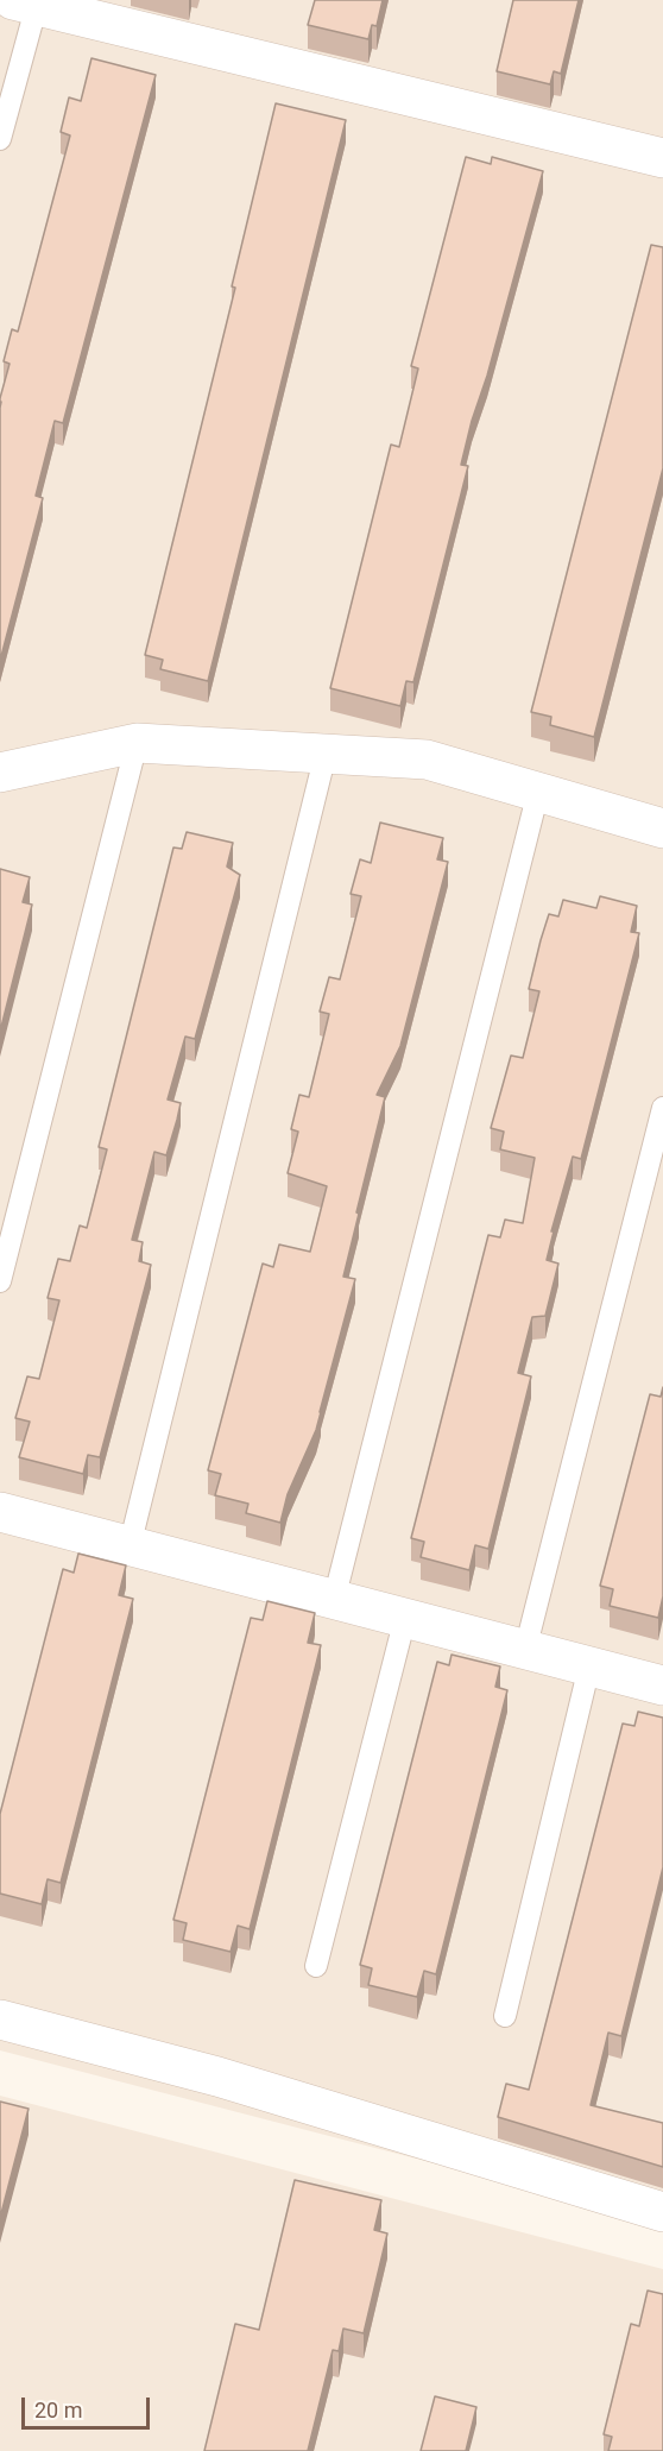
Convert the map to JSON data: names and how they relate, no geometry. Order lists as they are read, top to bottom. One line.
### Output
{"scale_bar":"20 m"}
